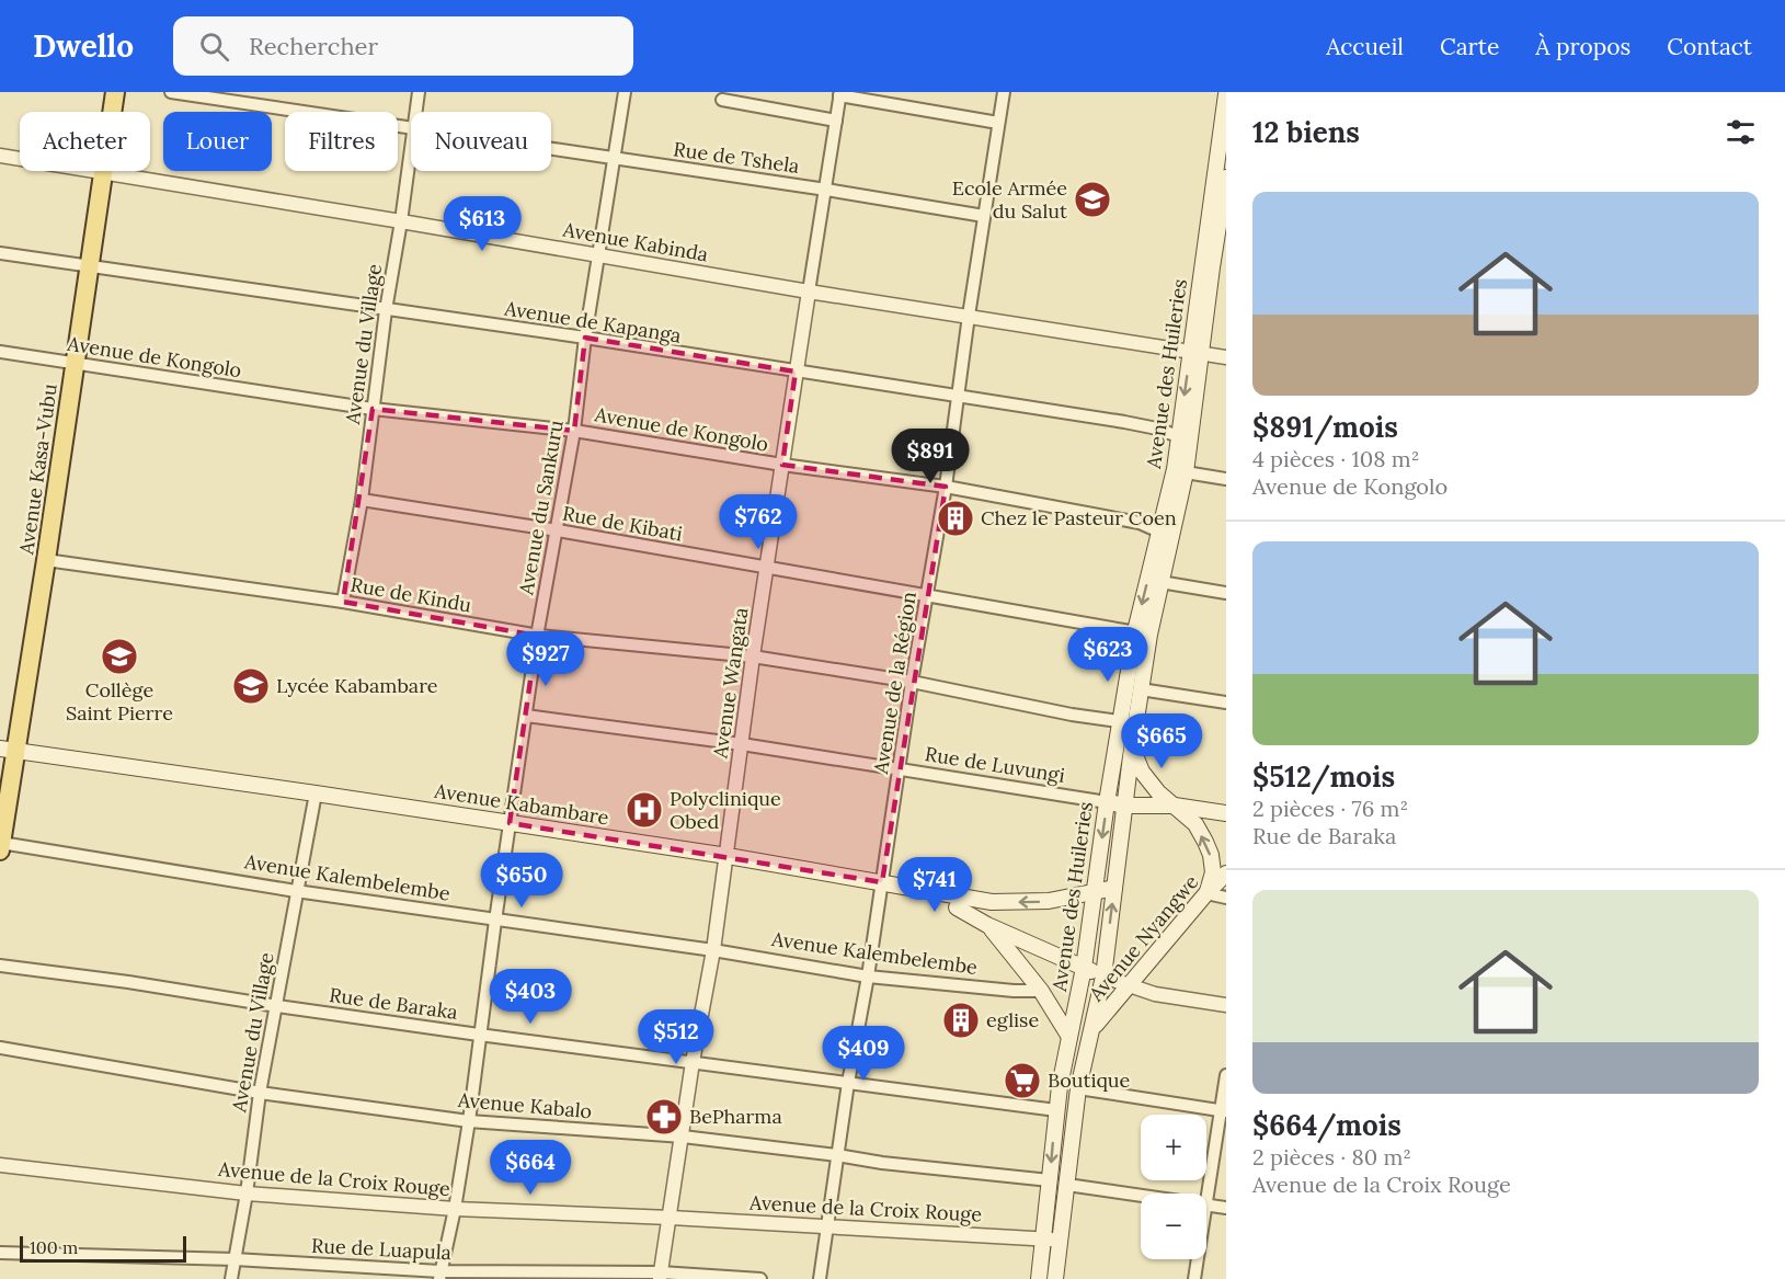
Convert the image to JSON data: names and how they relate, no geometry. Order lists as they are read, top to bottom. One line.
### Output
{"streets":{"main road":["Avenue des Huileries","Avenue Kasa-Vubu","Avenue Kabambare","Avenue Nyangwe"],"street":["Rue de Tshela","Avenue Kabinda","Avenue de Kapanga","Avenue du Village","Avenue de Kongolo","Avenue du Sankuru","Rue de Kibati","Rue de Kindu","Avenue Wangata","Avenue de la Région","Rue de Luvungi","Avenue Kalembelembe","Rue de Baraka","Avenue Kabalo","Avenue de la Croix Rouge","Rue de Luapula"]},"crossings":[["Rue de Tshela","Avenue du Sankuru"],["Rue de Tshela","Avenue Wangata"],["Rue de Tshela","Avenue de la Région"],["Avenue Kabinda","Avenue du Village"],["Avenue Kabinda","Avenue des Huileries"],["Avenue Kabinda","Avenue Kasa-Vubu"],["Avenue Kabinda","Avenue du Sankuru"],["Avenue Kabinda","Avenue Wangata"],["Avenue Kabinda","Avenue de la Région"],["Avenue de Kapanga","Avenue du Village"],["Avenue de Kapanga","Avenue des Huileries"],["Avenue de Kapanga","Avenue Kasa-Vubu"],["Avenue de Kapanga","Avenue du Sankuru"],["Avenue de Kapanga","Avenue Wangata"],["Avenue de Kapanga","Avenue de la Région"],["Avenue du Village","Avenue de Kongolo"],["Avenue du Village","Rue de Kibati"],["Avenue du Village","Rue de Kindu"],["Avenue du Village","Avenue Kabambare"],["Avenue du Village","Avenue Kalembelembe"],["Avenue du Village","Rue de Baraka"],["Avenue du Village","Avenue Kabalo"],["Avenue du Village","Avenue de la Croix Rouge"],["Avenue du Village","Rue de Luapula"],["Avenue de Kongolo","Avenue des Huileries"],["Avenue de Kongolo","Avenue Kasa-Vubu"],["Avenue de Kongolo","Avenue du Sankuru"],["Avenue de Kongolo","Avenue Wangata"],["Avenue de Kongolo","Avenue de la Région"],["Avenue des Huileries","Rue de Kibati"],["Avenue des Huileries","Rue de Kindu"],["Avenue des Huileries","Rue de Luvungi"],["Avenue des Huileries","Avenue Kabambare"],["Avenue des Huileries","Avenue Nyangwe"],["Avenue des Huileries","Rue de Baraka"],["Avenue des Huileries","Avenue Kabalo"],["Avenue des Huileries","Avenue de la Croix Rouge"],["Avenue Kasa-Vubu","Rue de Kindu"],["Avenue Kasa-Vubu","Avenue Kabambare"],["Avenue Kasa-Vubu","Avenue Kalembelembe"],["Avenue du Sankuru","Rue de Kibati"],["Avenue du Sankuru","Rue de Kindu"],["Avenue du Sankuru","Rue de Luvungi"],["Avenue du Sankuru","Avenue Kabambare"],["Avenue du Sankuru","Avenue Kalembelembe"],["Avenue du Sankuru","Rue de Baraka"],["Avenue du Sankuru","Avenue Kabalo"],["Avenue du Sankuru","Avenue de la Croix Rouge"],["Avenue du Sankuru","Rue de Luapula"],["Rue de Kibati","Avenue Wangata"],["Rue de Kibati","Avenue de la Région"],["Rue de Kindu","Avenue Wangata"],["Rue de Kindu","Avenue de la Région"],["Avenue Wangata","Rue de Luvungi"],["Avenue Wangata","Avenue Kabambare"],["Avenue Wangata","Avenue Kalembelembe"],["Avenue Wangata","Rue de Baraka"],["Avenue Wangata","Avenue Kabalo"],["Avenue Wangata","Avenue de la Croix Rouge"],["Avenue Wangata","Rue de Luapula"],["Avenue de la Région","Rue de Luvungi"],["Avenue de la Région","Avenue Kabambare"],["Avenue de la Région","Avenue Kalembelembe"],["Avenue de la Région","Rue de Baraka"],["Avenue de la Région","Avenue Kabalo"],["Avenue de la Région","Avenue de la Croix Rouge"]],"places":{"school or university":["Ecole Armée du Salut","Collège Saint Pierre","Lycée Kabambare"],"building":["Chez le Pasteur Coen","eglise"],"hospital":["Polyclinique Obed"],"supermarket":["Boutique"],"pharmacy":["BePharma"]},"scale_bar":"100 m","page":{"header":"Dwello","search":"Rechercher","nav":["Accueil","Carte","À propos","Contact"],"heading":"12 biens","chip":["Acheter","Louer","Filtres","Nouveau"],"list":[{"name":"$891/mois","note":"4 pièces · 108 m² · Avenue de Kongolo"},{"name":"$512/mois","note":"2 pièces · 76 m² · Rue de Baraka"},{"name":"$664/mois","note":"2 pièces · 80 m² · Avenue de la Croix Rouge"}],"price":["$613","$891","$762","$623","$927","$665","$650","$741","$403","$512","$409","$664"],"map_buttons":["+","−"],"scale":"100 m"}}
